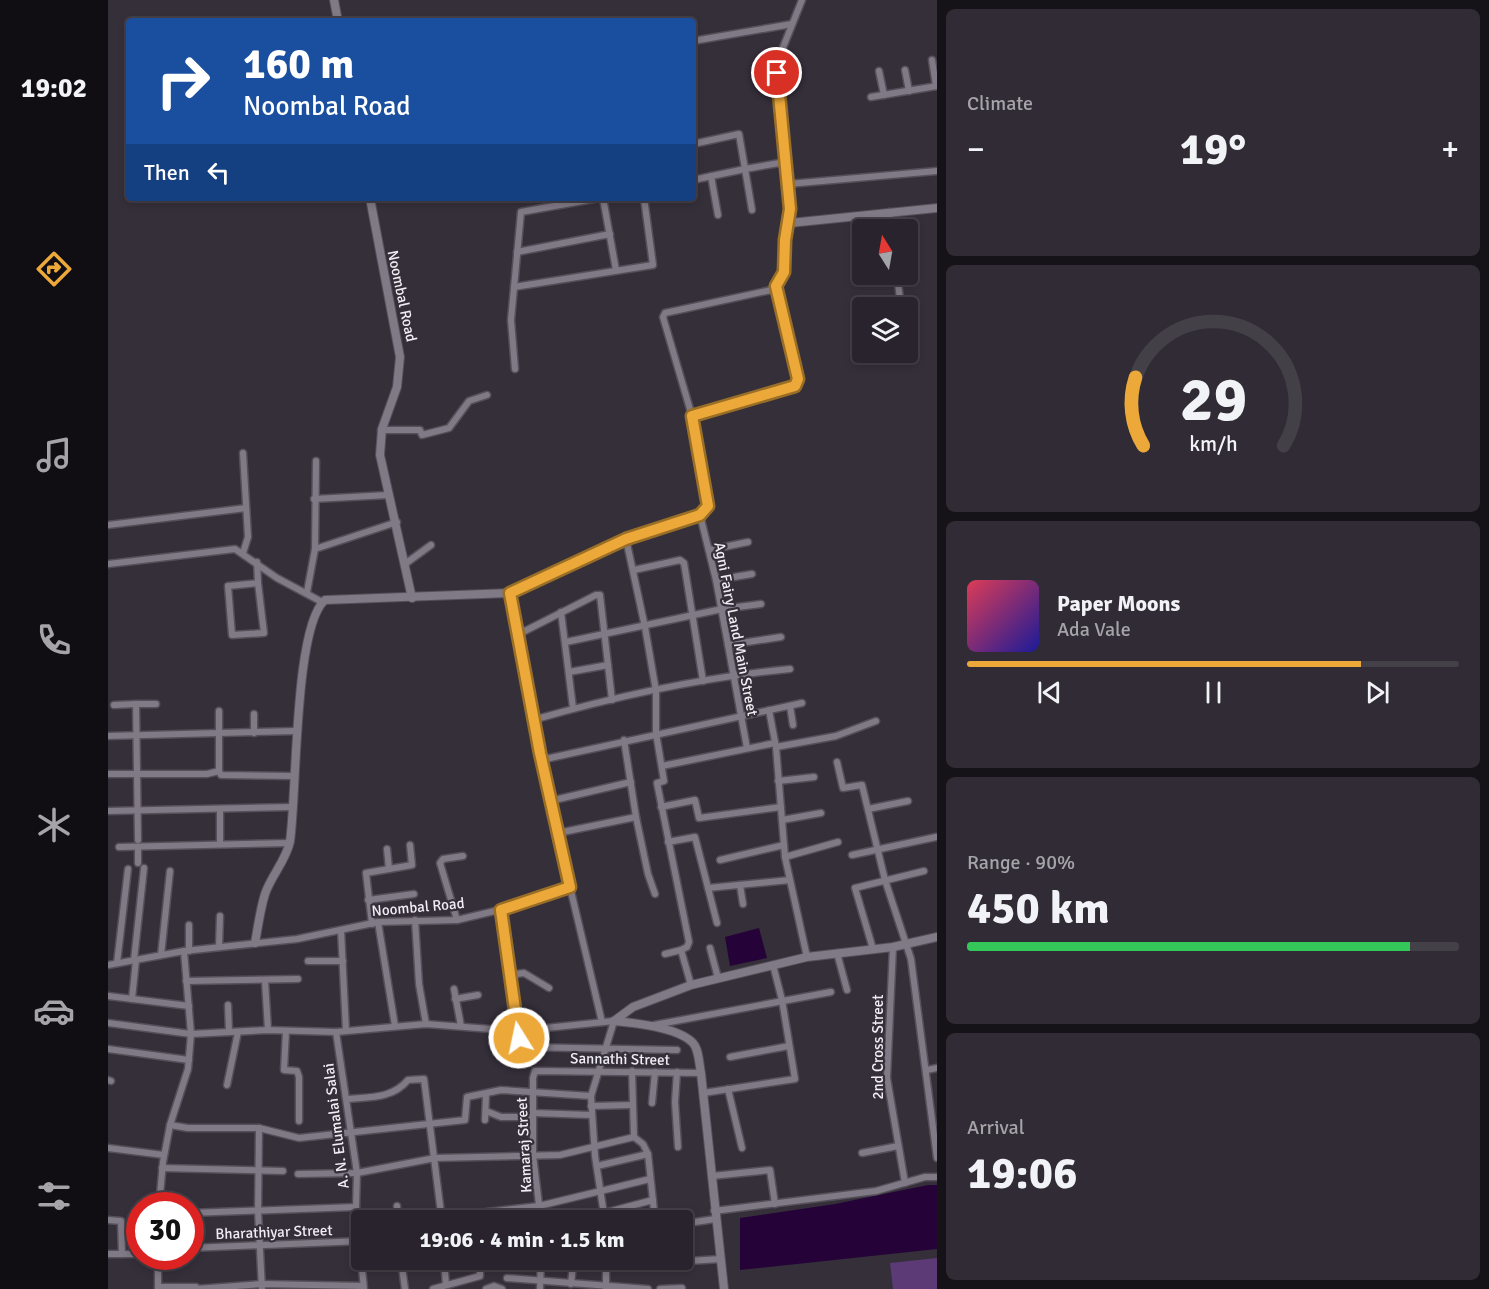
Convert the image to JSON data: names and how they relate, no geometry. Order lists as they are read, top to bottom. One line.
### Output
{"streets":{"street":["Noombal Road","Agni Fairy Land Main Street","2nd Cross Street","Sannathi Street","A. N. Elumalai Salai","Kamaraj Street","Bharathiyar Street"]},"crossings":[["Sannathi Street","Kamaraj Street"]],"north":"top","page":{"tabs":"19:02","tile":["Climate",["Range · 90%","450 km"],["Arrival","19:06"]],"turn":["160 m","Noombal Road"],"heat":["−","19°","+"],"then":"Then","song":["Paper Moons","Ada Vale"],"limit":"30","trip":"19:06 · 4 min · 1.5 km","gauge":["29","km/h"]}}
